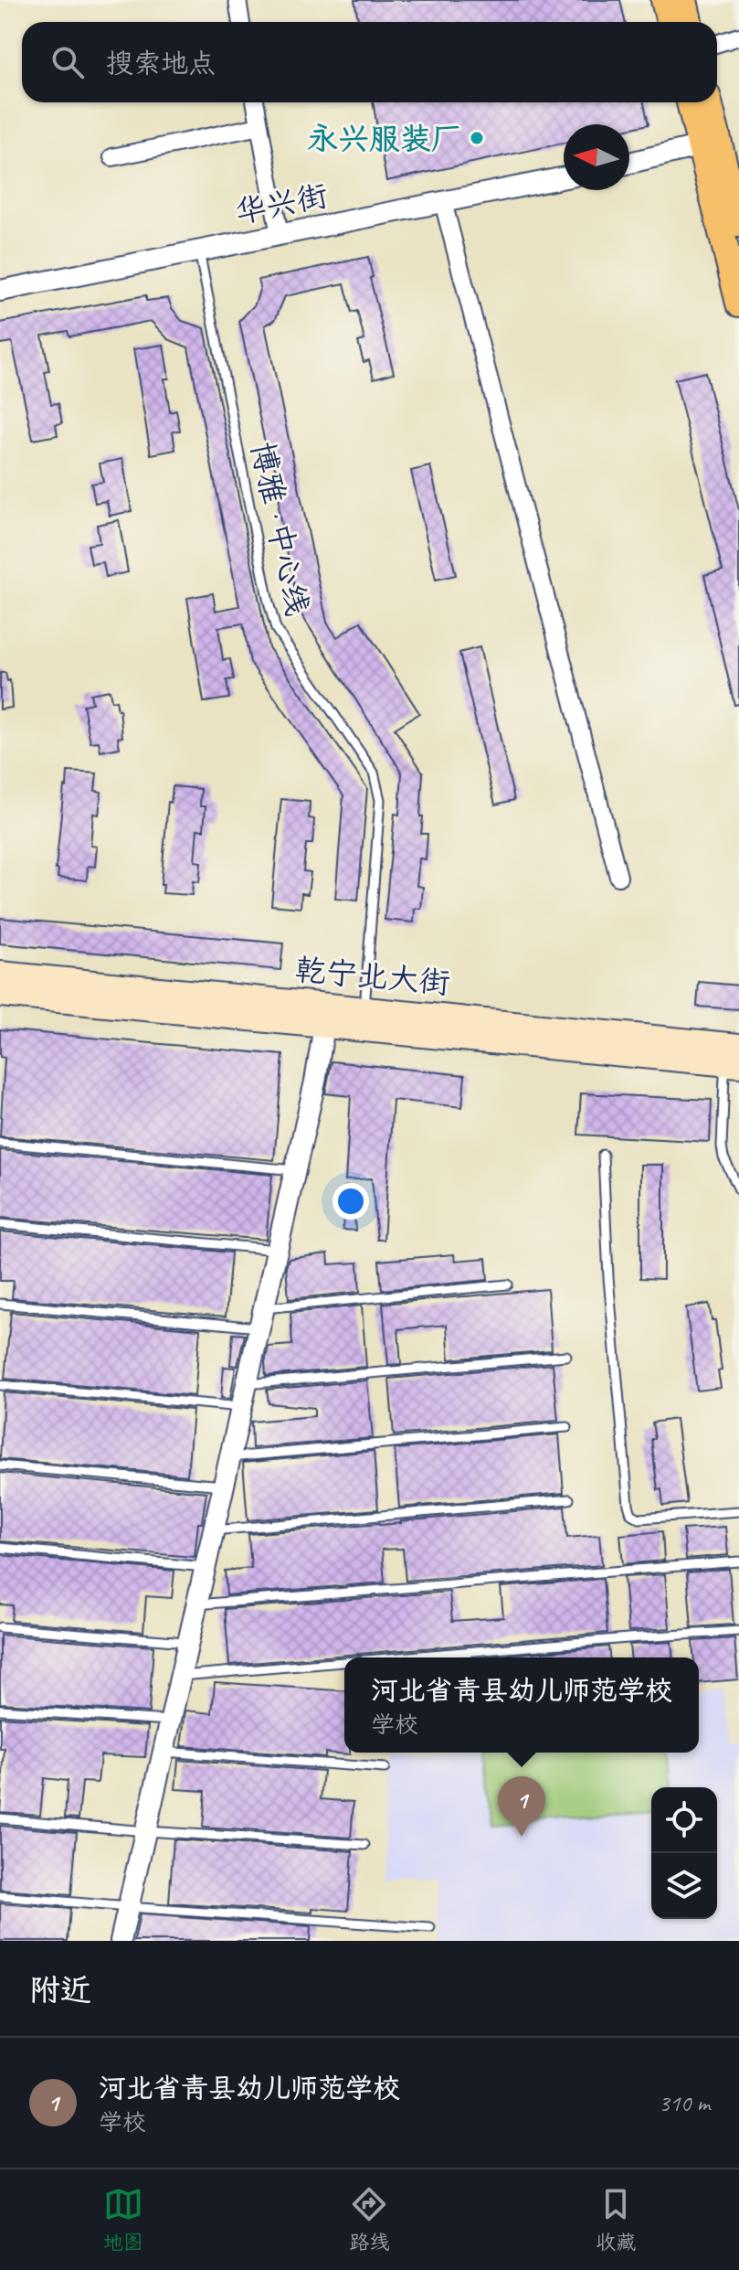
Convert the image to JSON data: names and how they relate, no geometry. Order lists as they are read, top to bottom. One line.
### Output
{"streets":{"main road":["乾宁北大街"],"street":["华兴街"],"lane":["博雅 · 中心线"]},"crossings":[["华兴街","博雅 · 中心线"],["博雅 · 中心线","乾宁北大街"]],"places":["永兴服装厂"],"north":"left","page":{"search":"搜索地点","popup":["河北省青县幼儿师范学校","学校"],"pins":"1","heading":"附近","list":[{"mark":"1","name":"河北省青县幼儿师范学校","note":"学校","value":"310 m"}],"nav":["地图","路线","收藏"]}}
